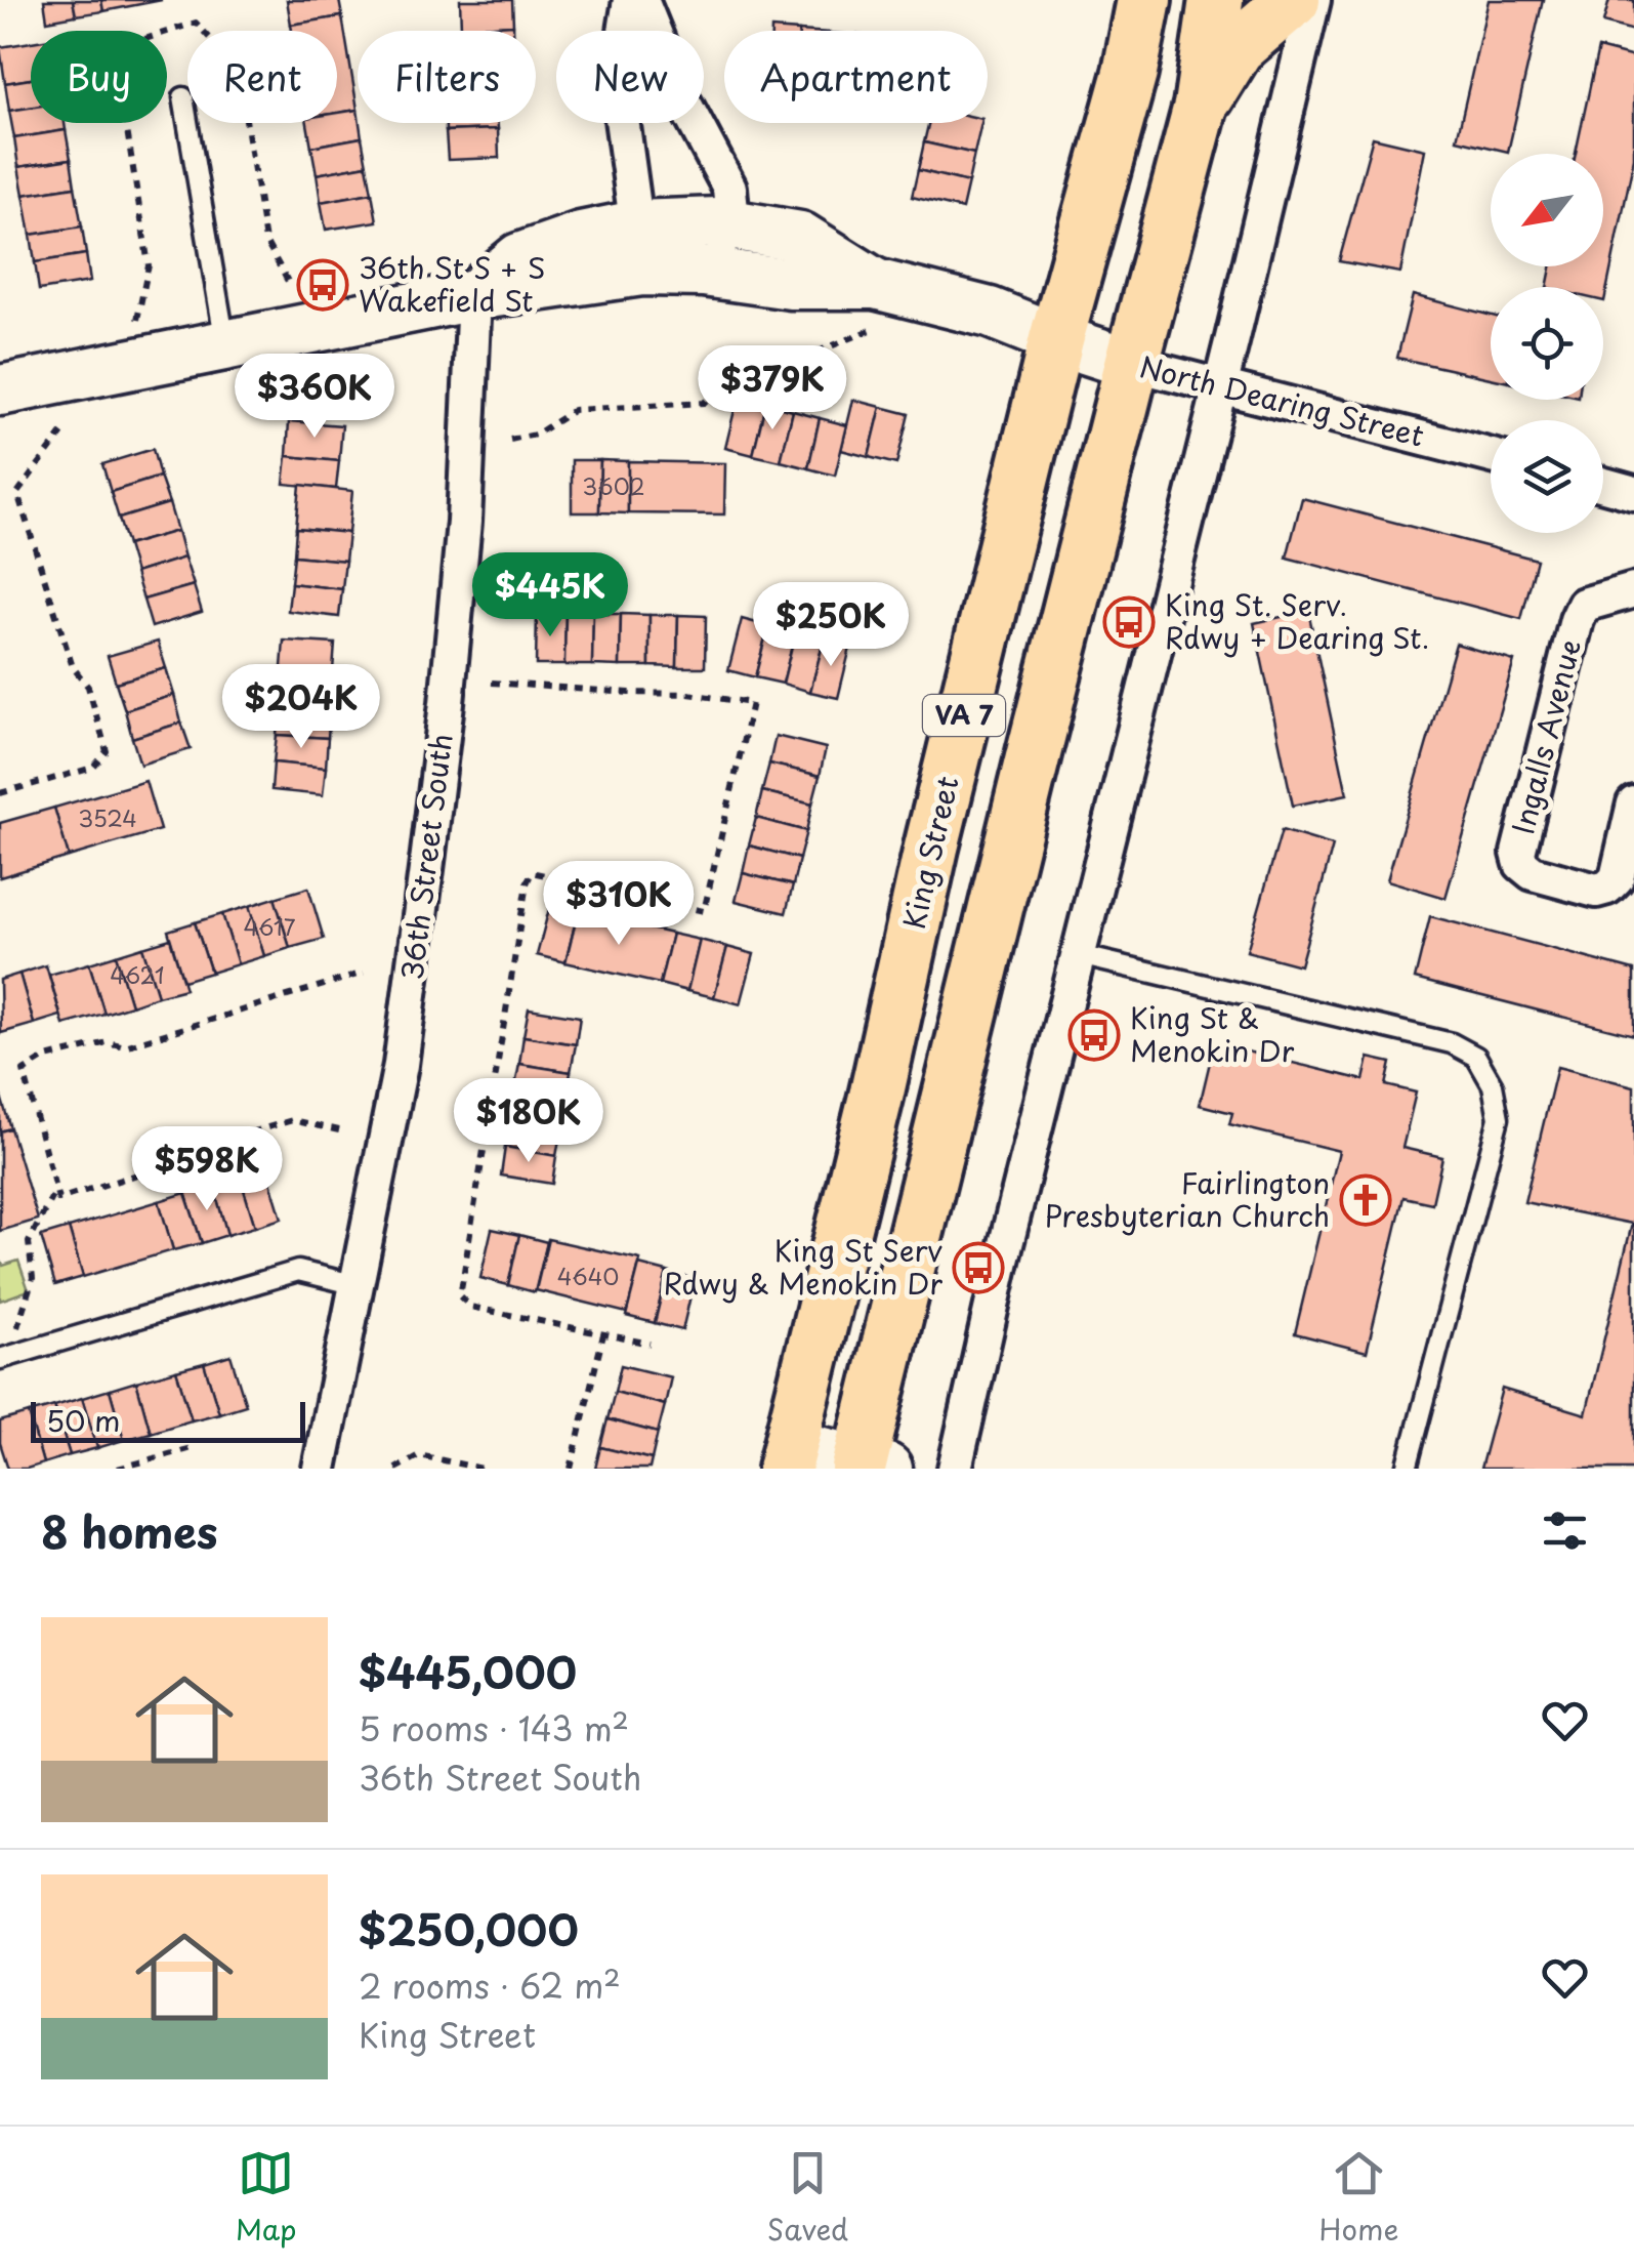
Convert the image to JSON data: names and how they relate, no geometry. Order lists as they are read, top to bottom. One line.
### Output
{"streets":{"main road":["VA 7","King Street"],"street":["North Dearing Street","Ingalls Avenue","36th Street South"]},"crossings":[["North Dearing Street","VA 7"],["North Dearing Street","King Street"]],"places":{"bus stop":["36th St S + S Wakefield St","King St. Serv. Rdwy + Dearing St.","King St & Menokin Dr","King St Serv Rdwy & Menokin Dr"],"church":["Fairlington Presbyterian Church"]},"house_numbers":["3602","3524","4617","4621","4640"],"scale_bar":"50 m","north":"bottom left","page":{"chip":["Buy","Rent","Filters","New","Apartment"],"price":["$379K","$360K","$445K","$250K","$204K","$310K","$180K","$598K"],"scale":"50 m","heading":"8 homes","list":[{"name":"$445,000","note":"5 rooms · 143 m² · 36th Street South"},{"name":"$250,000","note":"2 rooms · 62 m² · King Street"}],"tabs":["Map","Saved","Home"]}}
